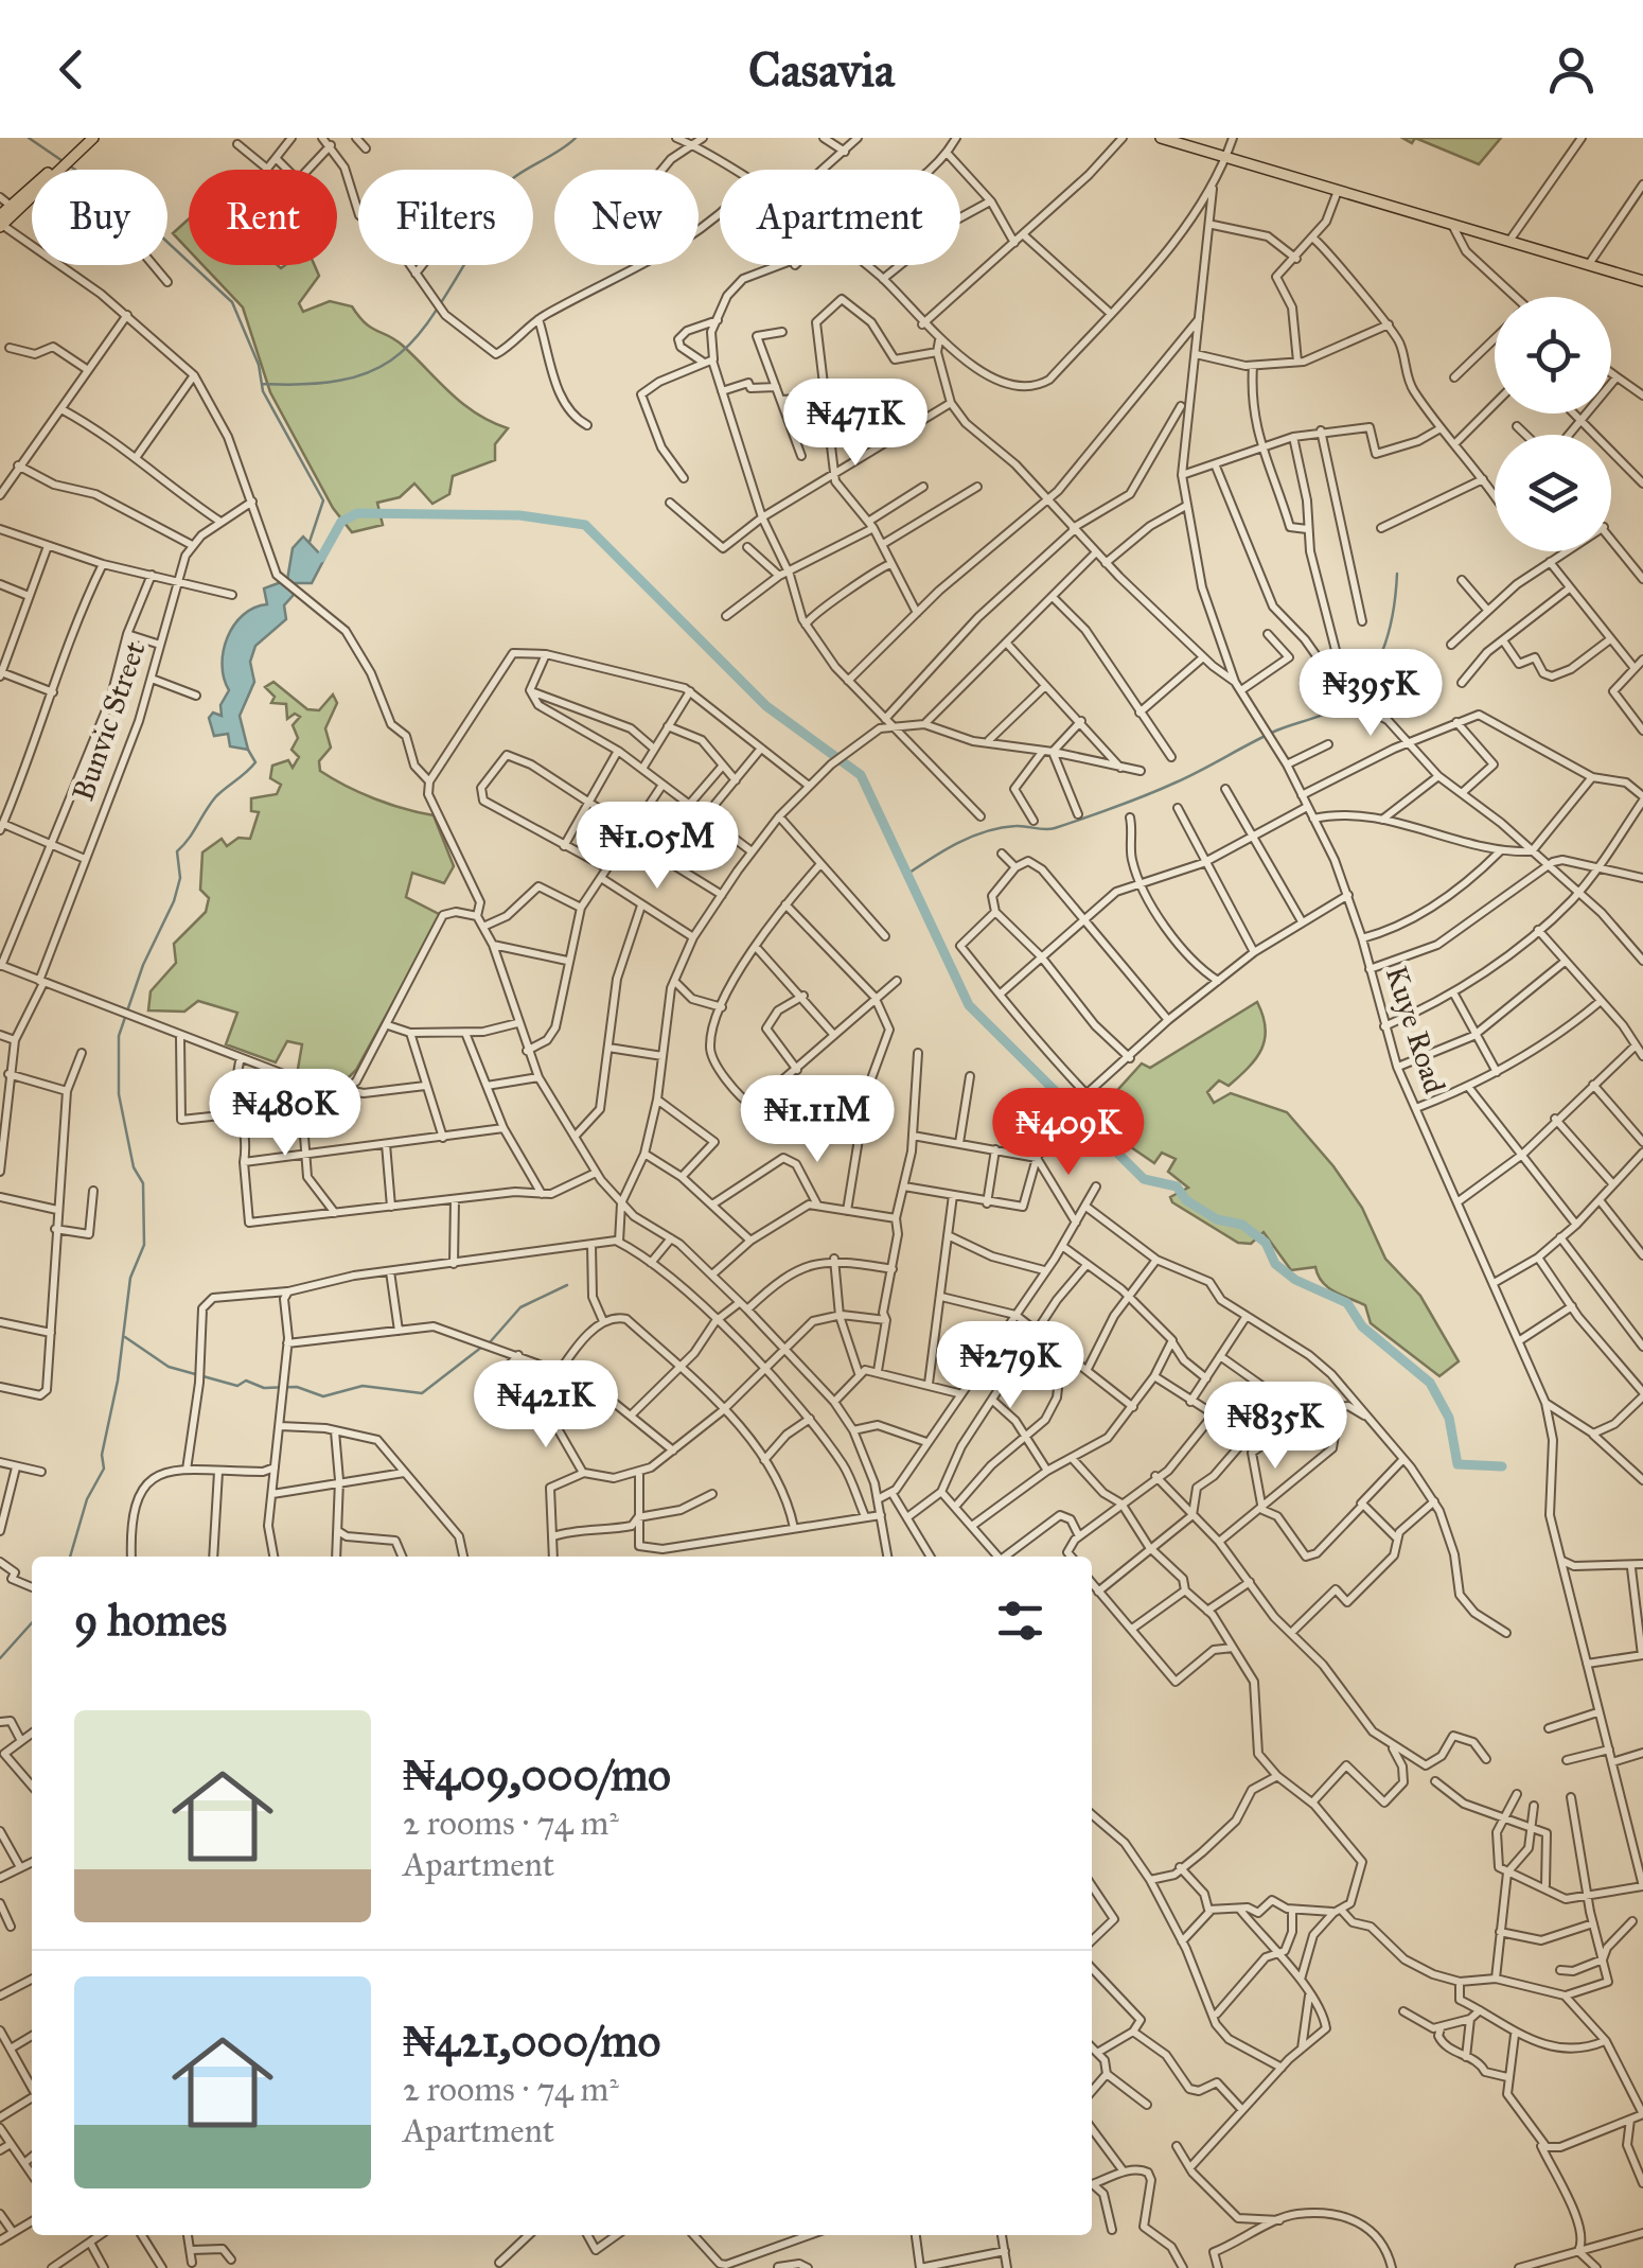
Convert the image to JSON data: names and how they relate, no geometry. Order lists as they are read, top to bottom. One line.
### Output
{"streets":{"street":["Bunvic Street","Kuye Road"]},"page":{"header":"Casavia","chip":["Buy","Rent","Filters","New","Apartment"],"price":["₦471K","₦395K","₦1.05M","₦480K","₦1.11M","₦409K","₦279K","₦421K","₦835K"],"heading":"9 homes","list":[{"name":"₦409,000/mo","note":"2 rooms · 74 m² · Apartment"},{"name":"₦421,000/mo","note":"2 rooms · 74 m² · Apartment"}]}}
